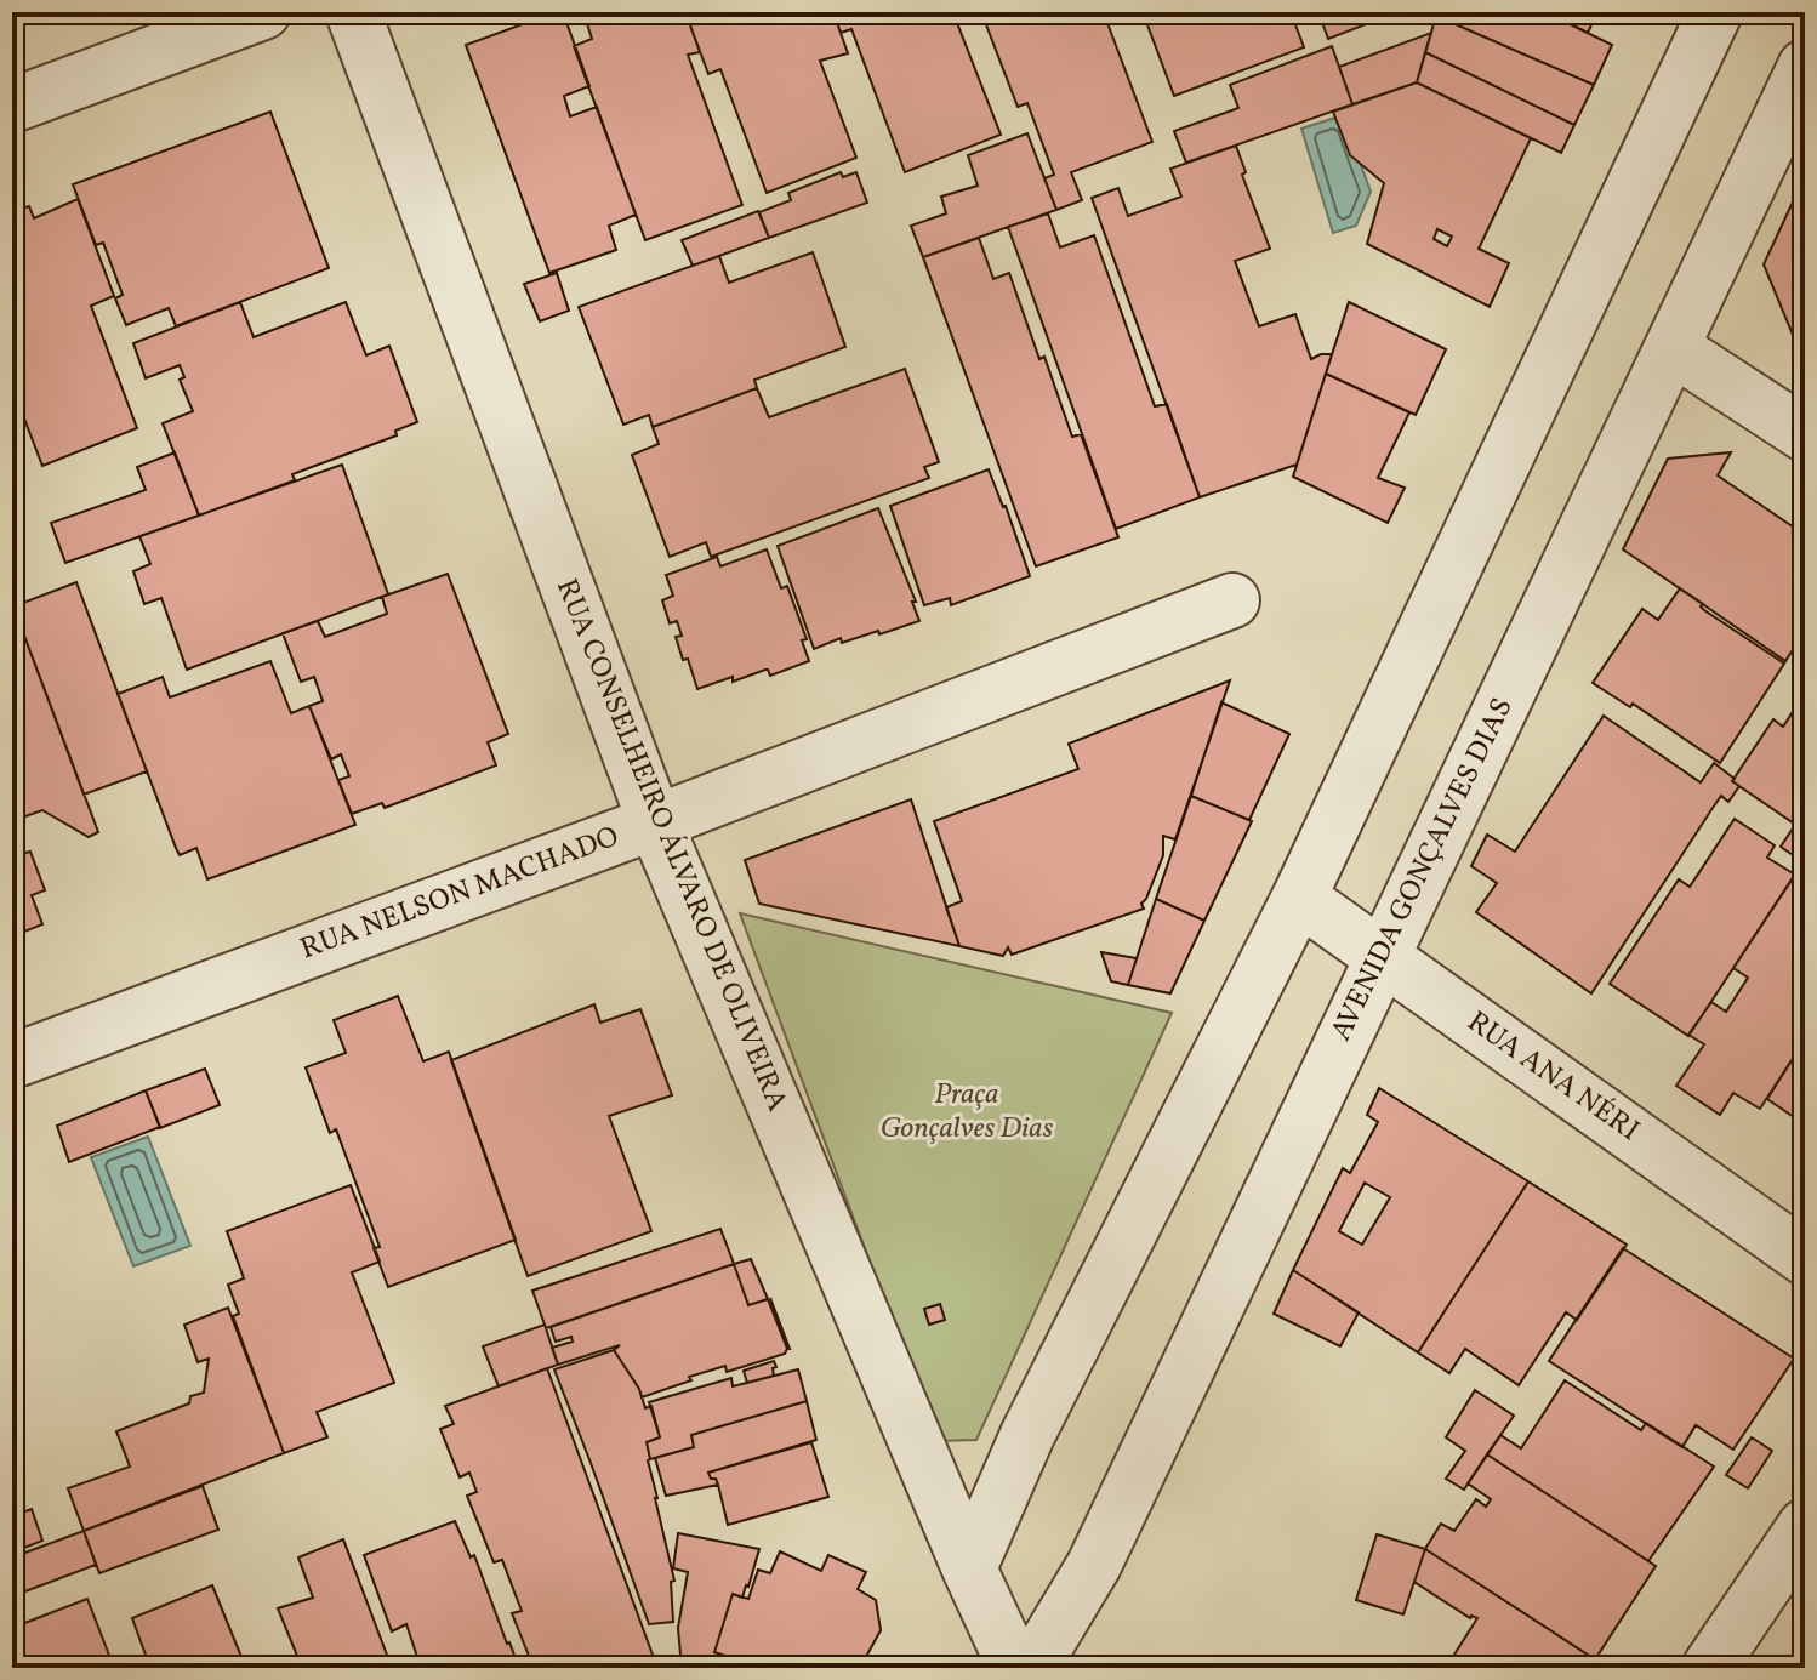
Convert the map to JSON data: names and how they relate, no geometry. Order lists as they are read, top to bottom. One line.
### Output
{"streets":{"street":["RUA CONSELHEIRO ÁLVARO DE OLIVEIRA","AVENIDA GONÇALVES DIAS","RUA NELSON MACHADO","RUA ANA NÉRI"]},"crossings":[["RUA CONSELHEIRO ÁLVARO DE OLIVEIRA","RUA NELSON MACHADO"],["AVENIDA GONÇALVES DIAS","RUA ANA NÉRI"]],"parks":["Praça Gonçalves Dias"]}
